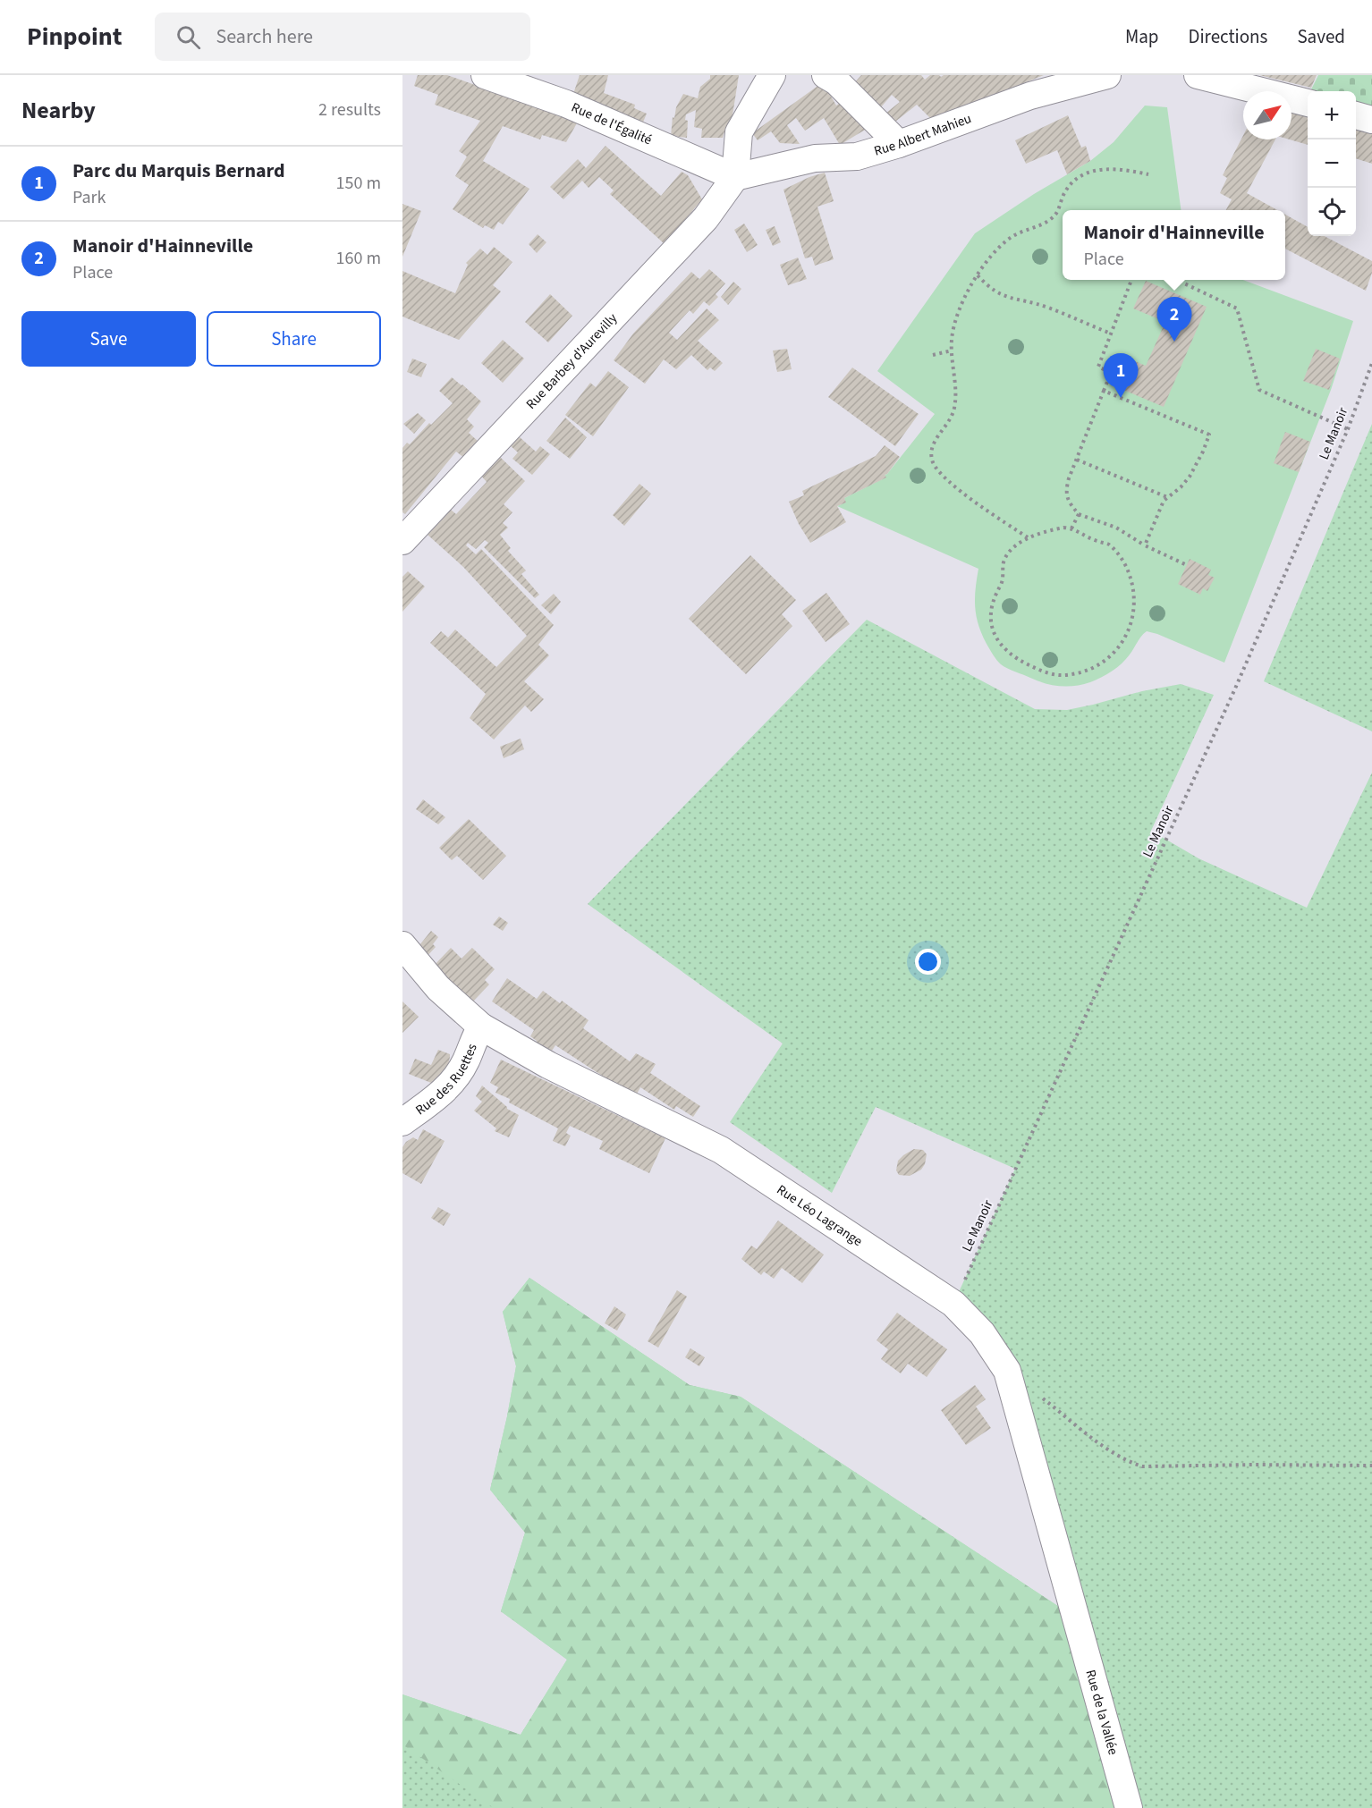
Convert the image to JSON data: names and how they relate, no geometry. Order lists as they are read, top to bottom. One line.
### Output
{"streets":{"street":["Rue de l'Égalité","Rue Albert Mahieu","Rue Barbey d'Aurevilly","Rue des Ruettes","Rue Léo Lagrange","Rue de la Vallée"],"path":["Le Manoir"]},"crossings":[["Rue de l'Égalité","Rue Albert Mahieu"],["Rue de l'Égalité","Rue Barbey d'Aurevilly"],["Rue Albert Mahieu","Rue Barbey d'Aurevilly"],["Le Manoir","Rue Léo Lagrange"],["Rue des Ruettes","Rue Léo Lagrange"],["Rue Léo Lagrange","Rue de la Vallée"]],"north":"top right","page":{"header":"Pinpoint","search":"Search here","nav":["Map","Directions","Saved"],"heading":["Nearby","2 results"],"map_buttons":["+","−"],"list":[{"mark":"1","name":"Parc du Marquis Bernard","note":"Park","value":"150 m"},{"mark":"2","name":"Manoir d'Hainneville","note":"Place","value":"160 m"}],"popup":["Manoir d'Hainneville","Place"],"buttons":["Save","Share"],"pins":["2","1"]}}
